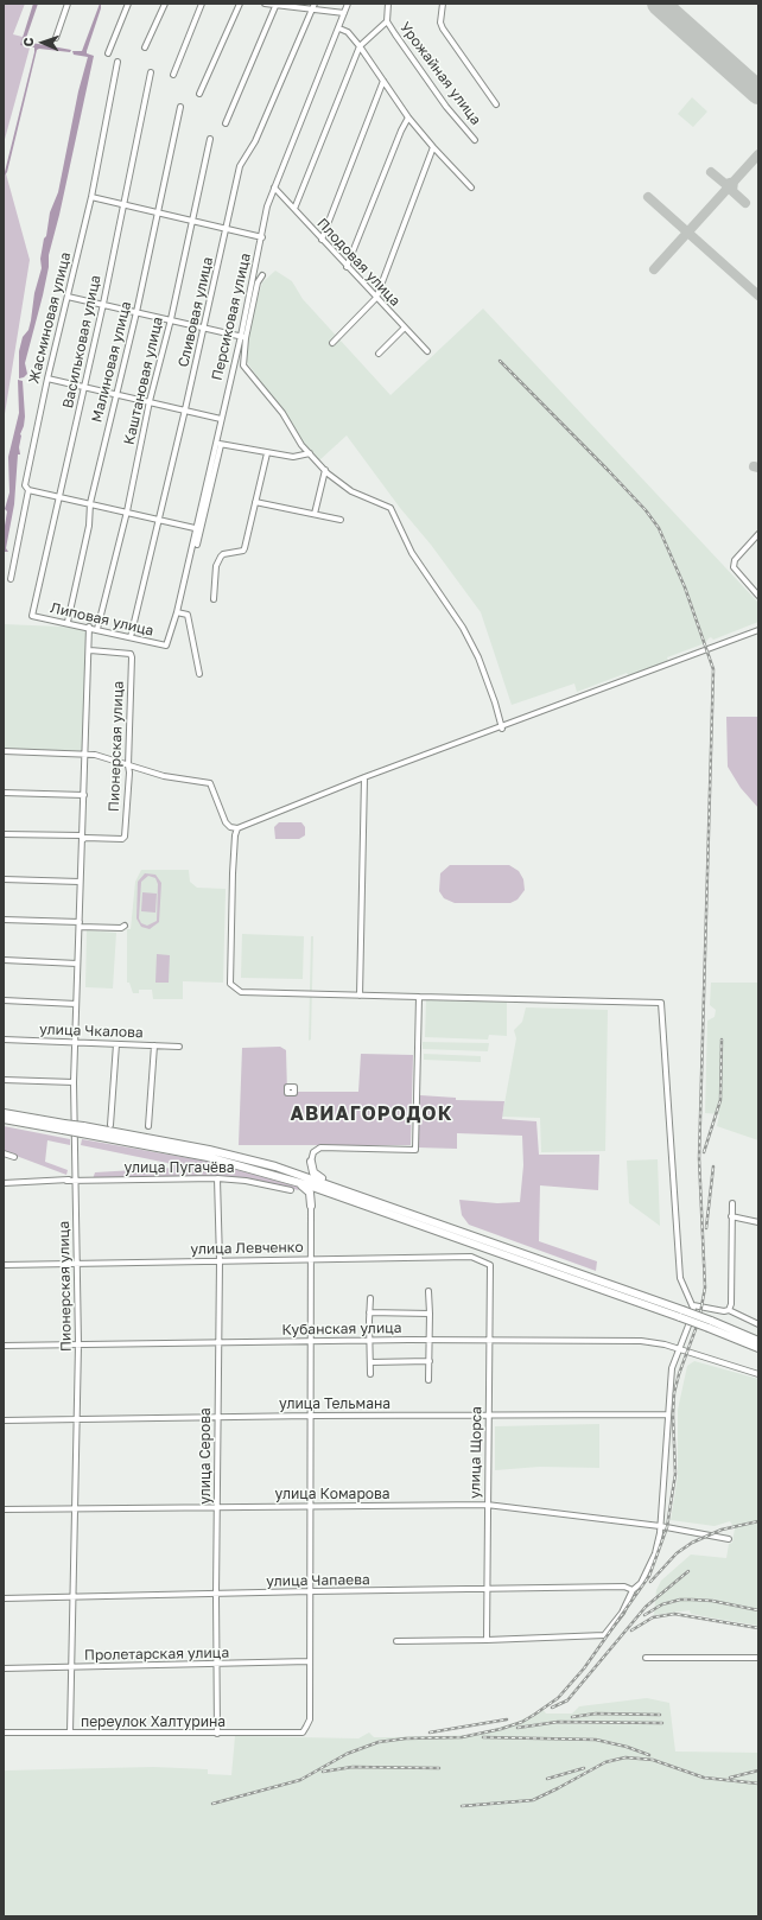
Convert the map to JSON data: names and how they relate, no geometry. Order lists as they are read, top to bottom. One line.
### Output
{"streets":{"street":["Урожайная улица","Плодовая улица","Сливовая улица","Персиковая улица","Жасминовая улица","Васильковая улица","Малиновая улица","Каштановая улица","Липовая улица","Пионерская улица","улица Чкалова","улица Пугачёва","улица Левченко","Кубанская улица","улица Тельмана","улица Щорса","улица Серова","улица Комарова","улица Чапаева","Пролетарская улица","переулок Халтурина"]},"crossings":[["Плодовая улица","Персиковая улица"],["Сливовая улица","Липовая улица"],["Персиковая улица","Липовая улица"],["Васильковая улица","Липовая улица"],["Малиновая улица","Липовая улица"],["Каштановая улица","Липовая улица"],["Липовая улица","Пионерская улица"],["Пионерская улица","улица Чкалова"],["Пионерская улица","улица Пугачёва"],["Пионерская улица","улица Левченко"],["Пионерская улица","Кубанская улица"],["Пионерская улица","улица Тельмана"],["Пионерская улица","улица Комарова"],["Пионерская улица","улица Чапаева"],["Пионерская улица","Пролетарская улица"],["Пионерская улица","переулок Халтурина"],["улица Пугачёва","улица Серова"],["улица Левченко","улица Щорса"],["улица Левченко","улица Серова"],["Кубанская улица","улица Щорса"],["Кубанская улица","улица Серова"],["улица Тельмана","улица Щорса"],["улица Тельмана","улица Серова"],["улица Щорса","улица Комарова"],["улица Щорса","улица Чапаева"],["улица Серова","улица Комарова"],["улица Серова","улица Чапаева"],["улица Серова","Пролетарская улица"],["улица Серова","переулок Халтурина"],["Пролетарская улица","переулок Халтурина"]],"districts":["АВИАГОРОДОК"],"north":"left"}
